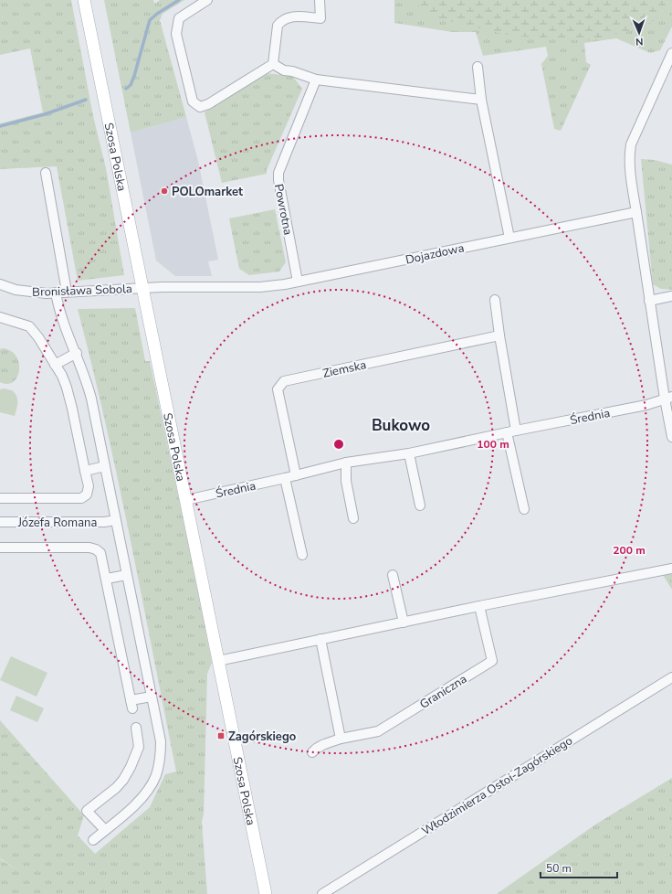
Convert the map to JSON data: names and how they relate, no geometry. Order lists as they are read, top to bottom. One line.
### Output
{"streets":{"street":["Szosa Polska","Powrotna","Dojazdowa","Bronisława Sobola","Ziemska","Średnia","Józefa Romana","Graniczna","Włodzimierza Ostoi-Zagórskiego"]},"crossings":[["Szosa Polska","Dojazdowa"],["Szosa Polska","Bronisława Sobola"],["Szosa Polska","Średnia"],["Powrotna","Dojazdowa"],["Dojazdowa","Bronisława Sobola"],["Ziemska","Średnia"]],"districts":["Bukowo"],"places":{"other":["POLOmarket"],"transit":["Zagórskiego"]},"scale_bar":"50 m","north":"bottom","rings":["100 m","200 m"]}
